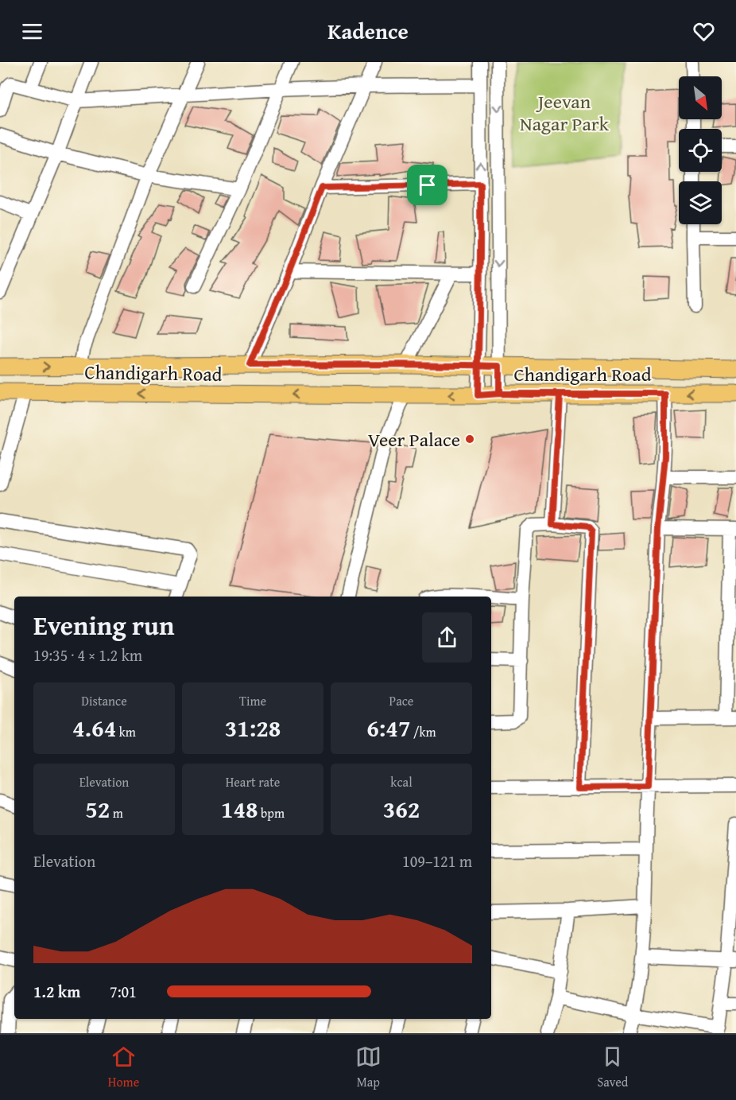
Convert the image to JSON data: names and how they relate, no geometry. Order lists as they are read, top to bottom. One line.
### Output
{"streets":{"main road":["Chandigarh Road"]},"parks":["Jeevan Nagar Park"],"places":["Veer Palace"],"north":"bottom right","page":{"header":"Kadence","heading":["Evening run","19:35 · 4 × 1.2 km"],"stats":[["Distance","4.64 km"],["Time","31:28"],["Pace","6:47 /km"],["Elevation","52 m"],["Heart rate","148 bpm"],["kcal","362"]],"chart":["Elevation","109–121 m"],"list":[{"name":"1.2 km","note":"7:01"}],"tabs":["Home","Map","Saved"]}}
